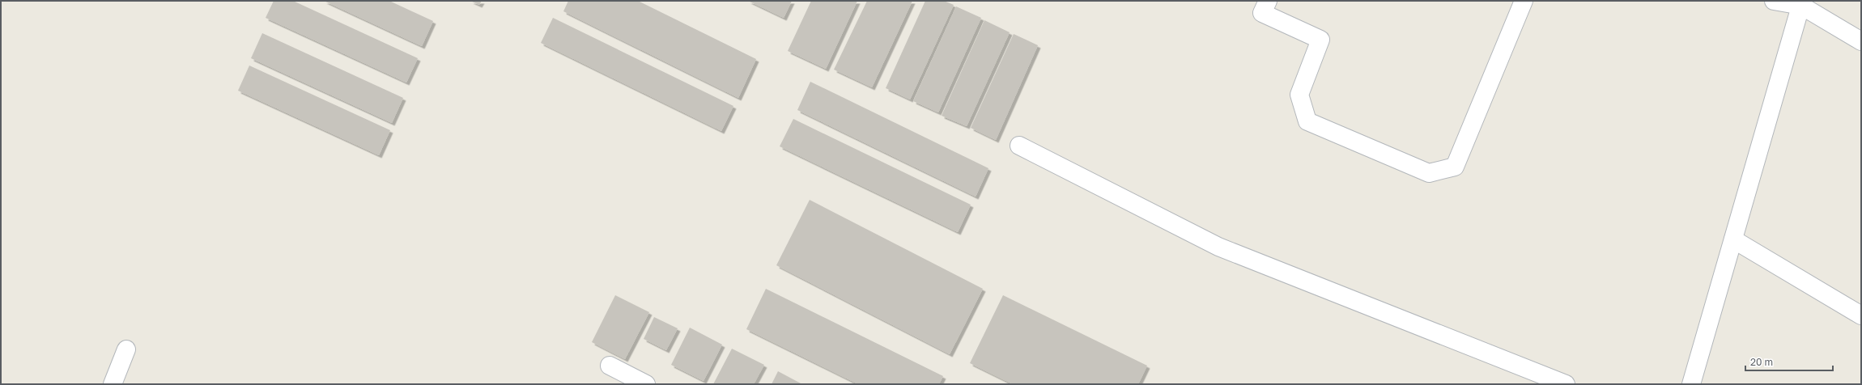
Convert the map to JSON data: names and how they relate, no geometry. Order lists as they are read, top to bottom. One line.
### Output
{"scale_bar":"20 m"}
